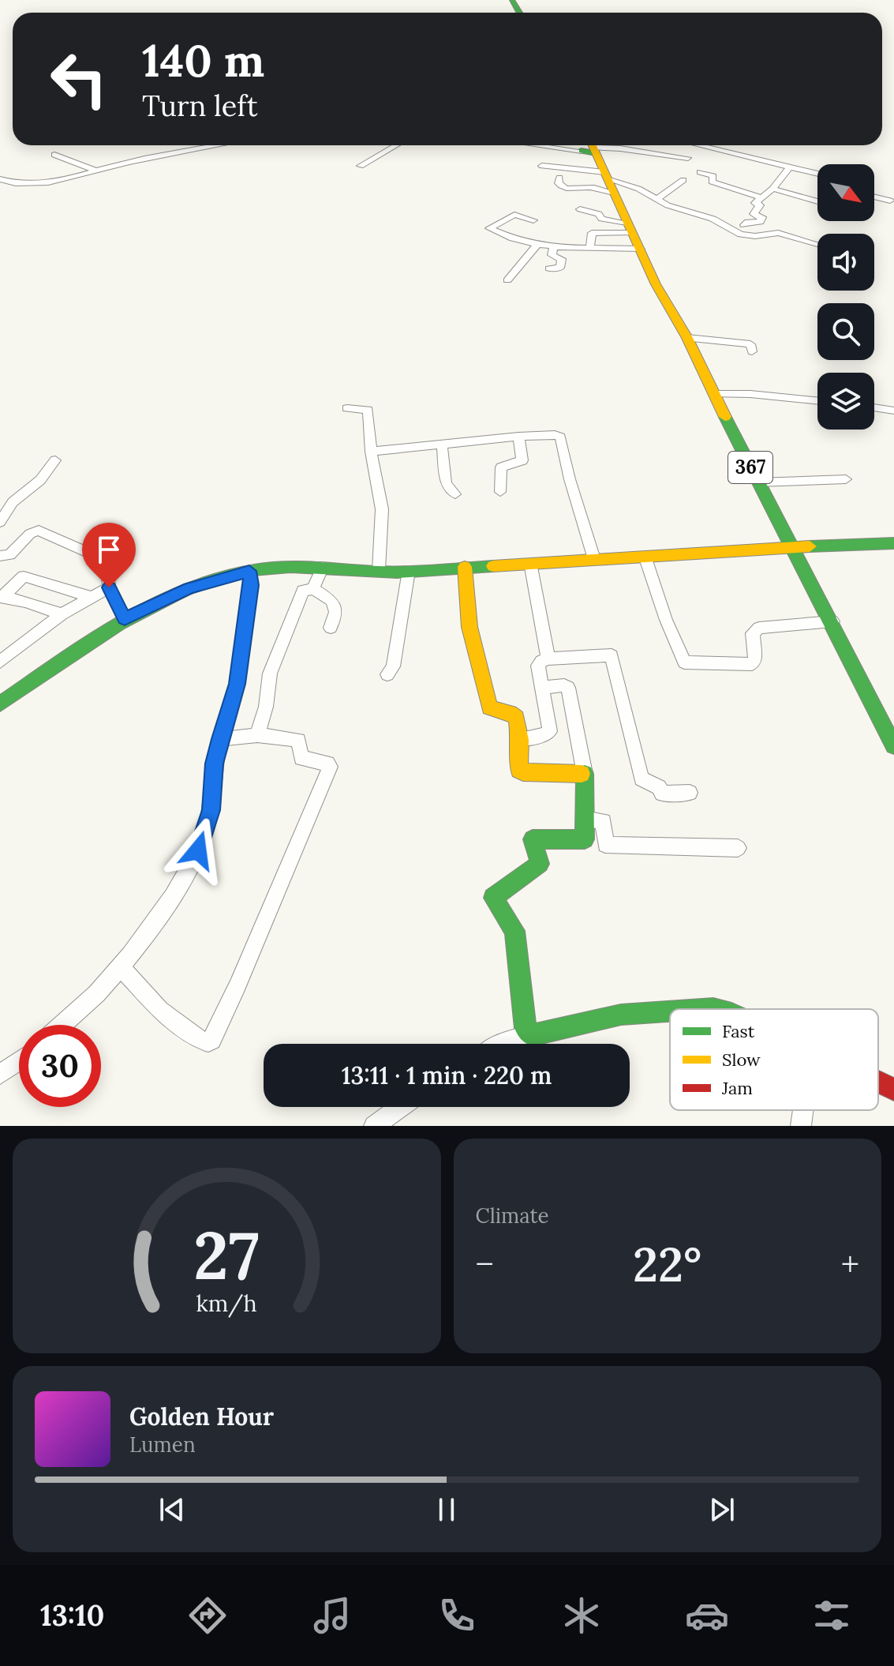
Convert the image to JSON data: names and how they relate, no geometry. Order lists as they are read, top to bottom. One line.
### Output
{"streets":{"street":["367"]},"legend":["Fast","Slow","Jam"],"north":"bottom right","page":{"turn":["140 m","Turn left"],"limit":"30","trip":"13:11 · 1 min · 220 m","tile":"Climate","heat":["−","22°","+"],"song":["Golden Hour","Lumen"],"tabs":"13:10","gauge":["27","km/h"]}}
